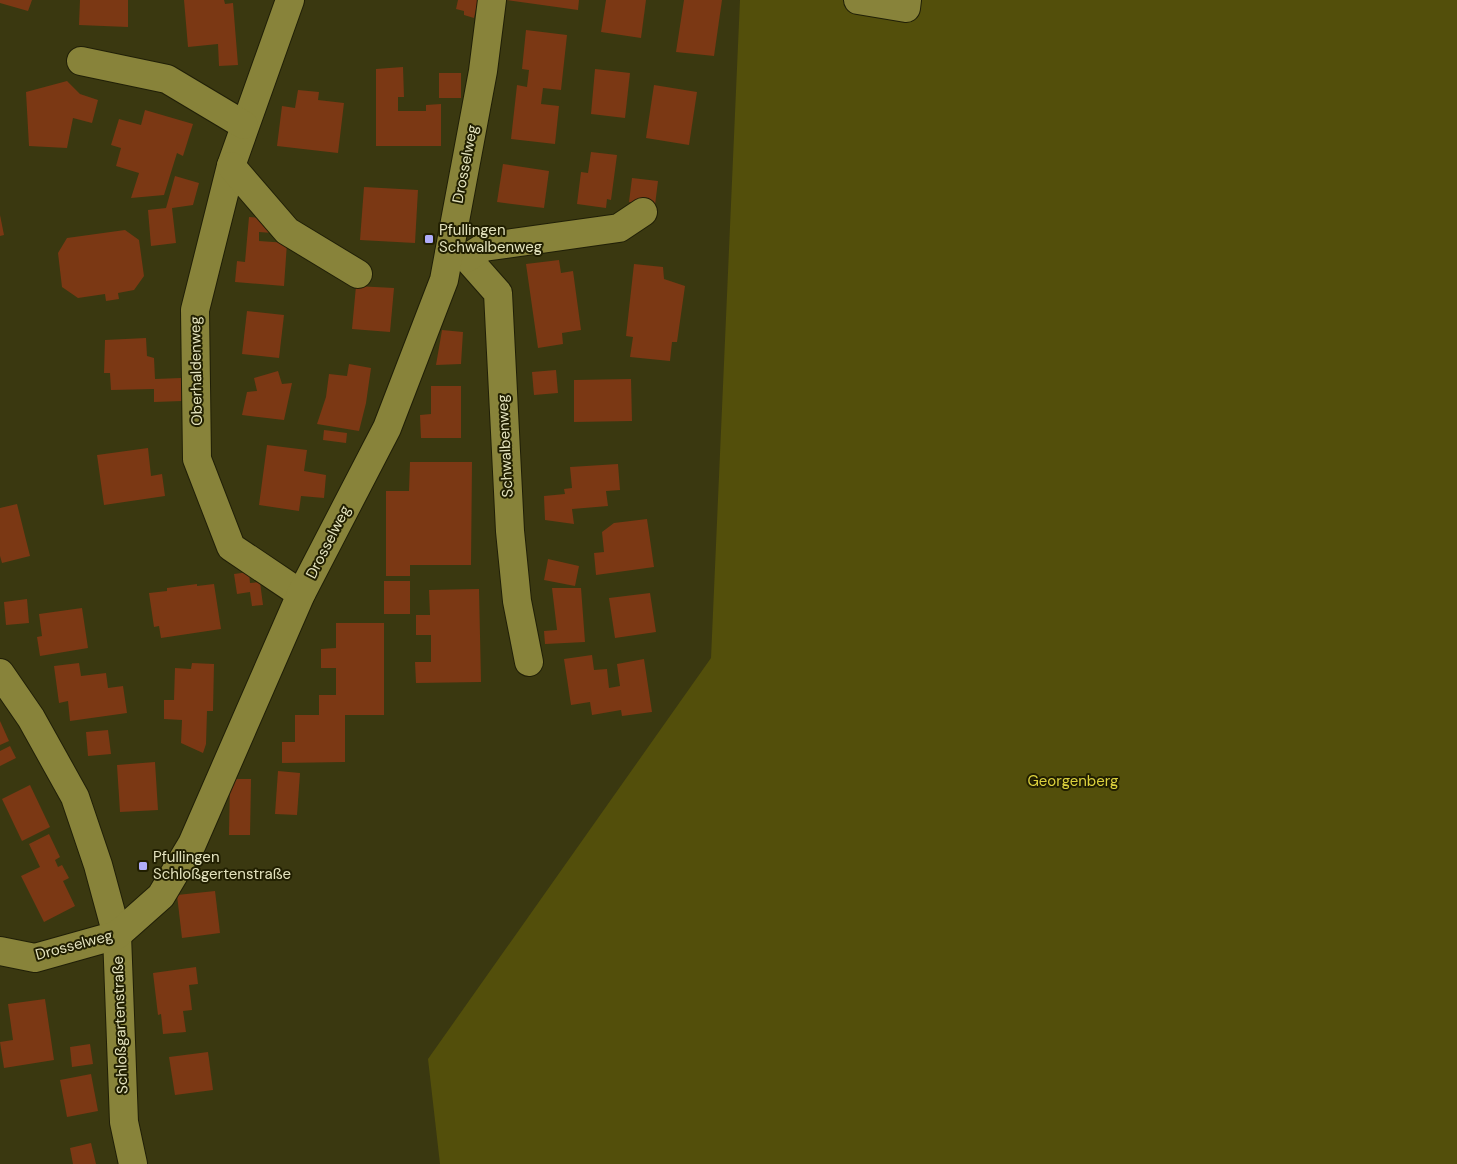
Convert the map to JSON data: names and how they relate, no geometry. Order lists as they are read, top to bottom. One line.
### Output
{"streets":{"street":["Drosselweg","Oberhaldenweg","Schwalbenweg","Schloßgartenstraße"]},"crossings":[["Drosselweg","Oberhaldenweg"],["Drosselweg","Schwalbenweg"],["Drosselweg","Schloßgartenstraße"]],"parks":["Georgenberg"],"places":{"transit":["Pfullingen Schwalbenweg","Pfullingen Schloßgertenstraße"]}}
